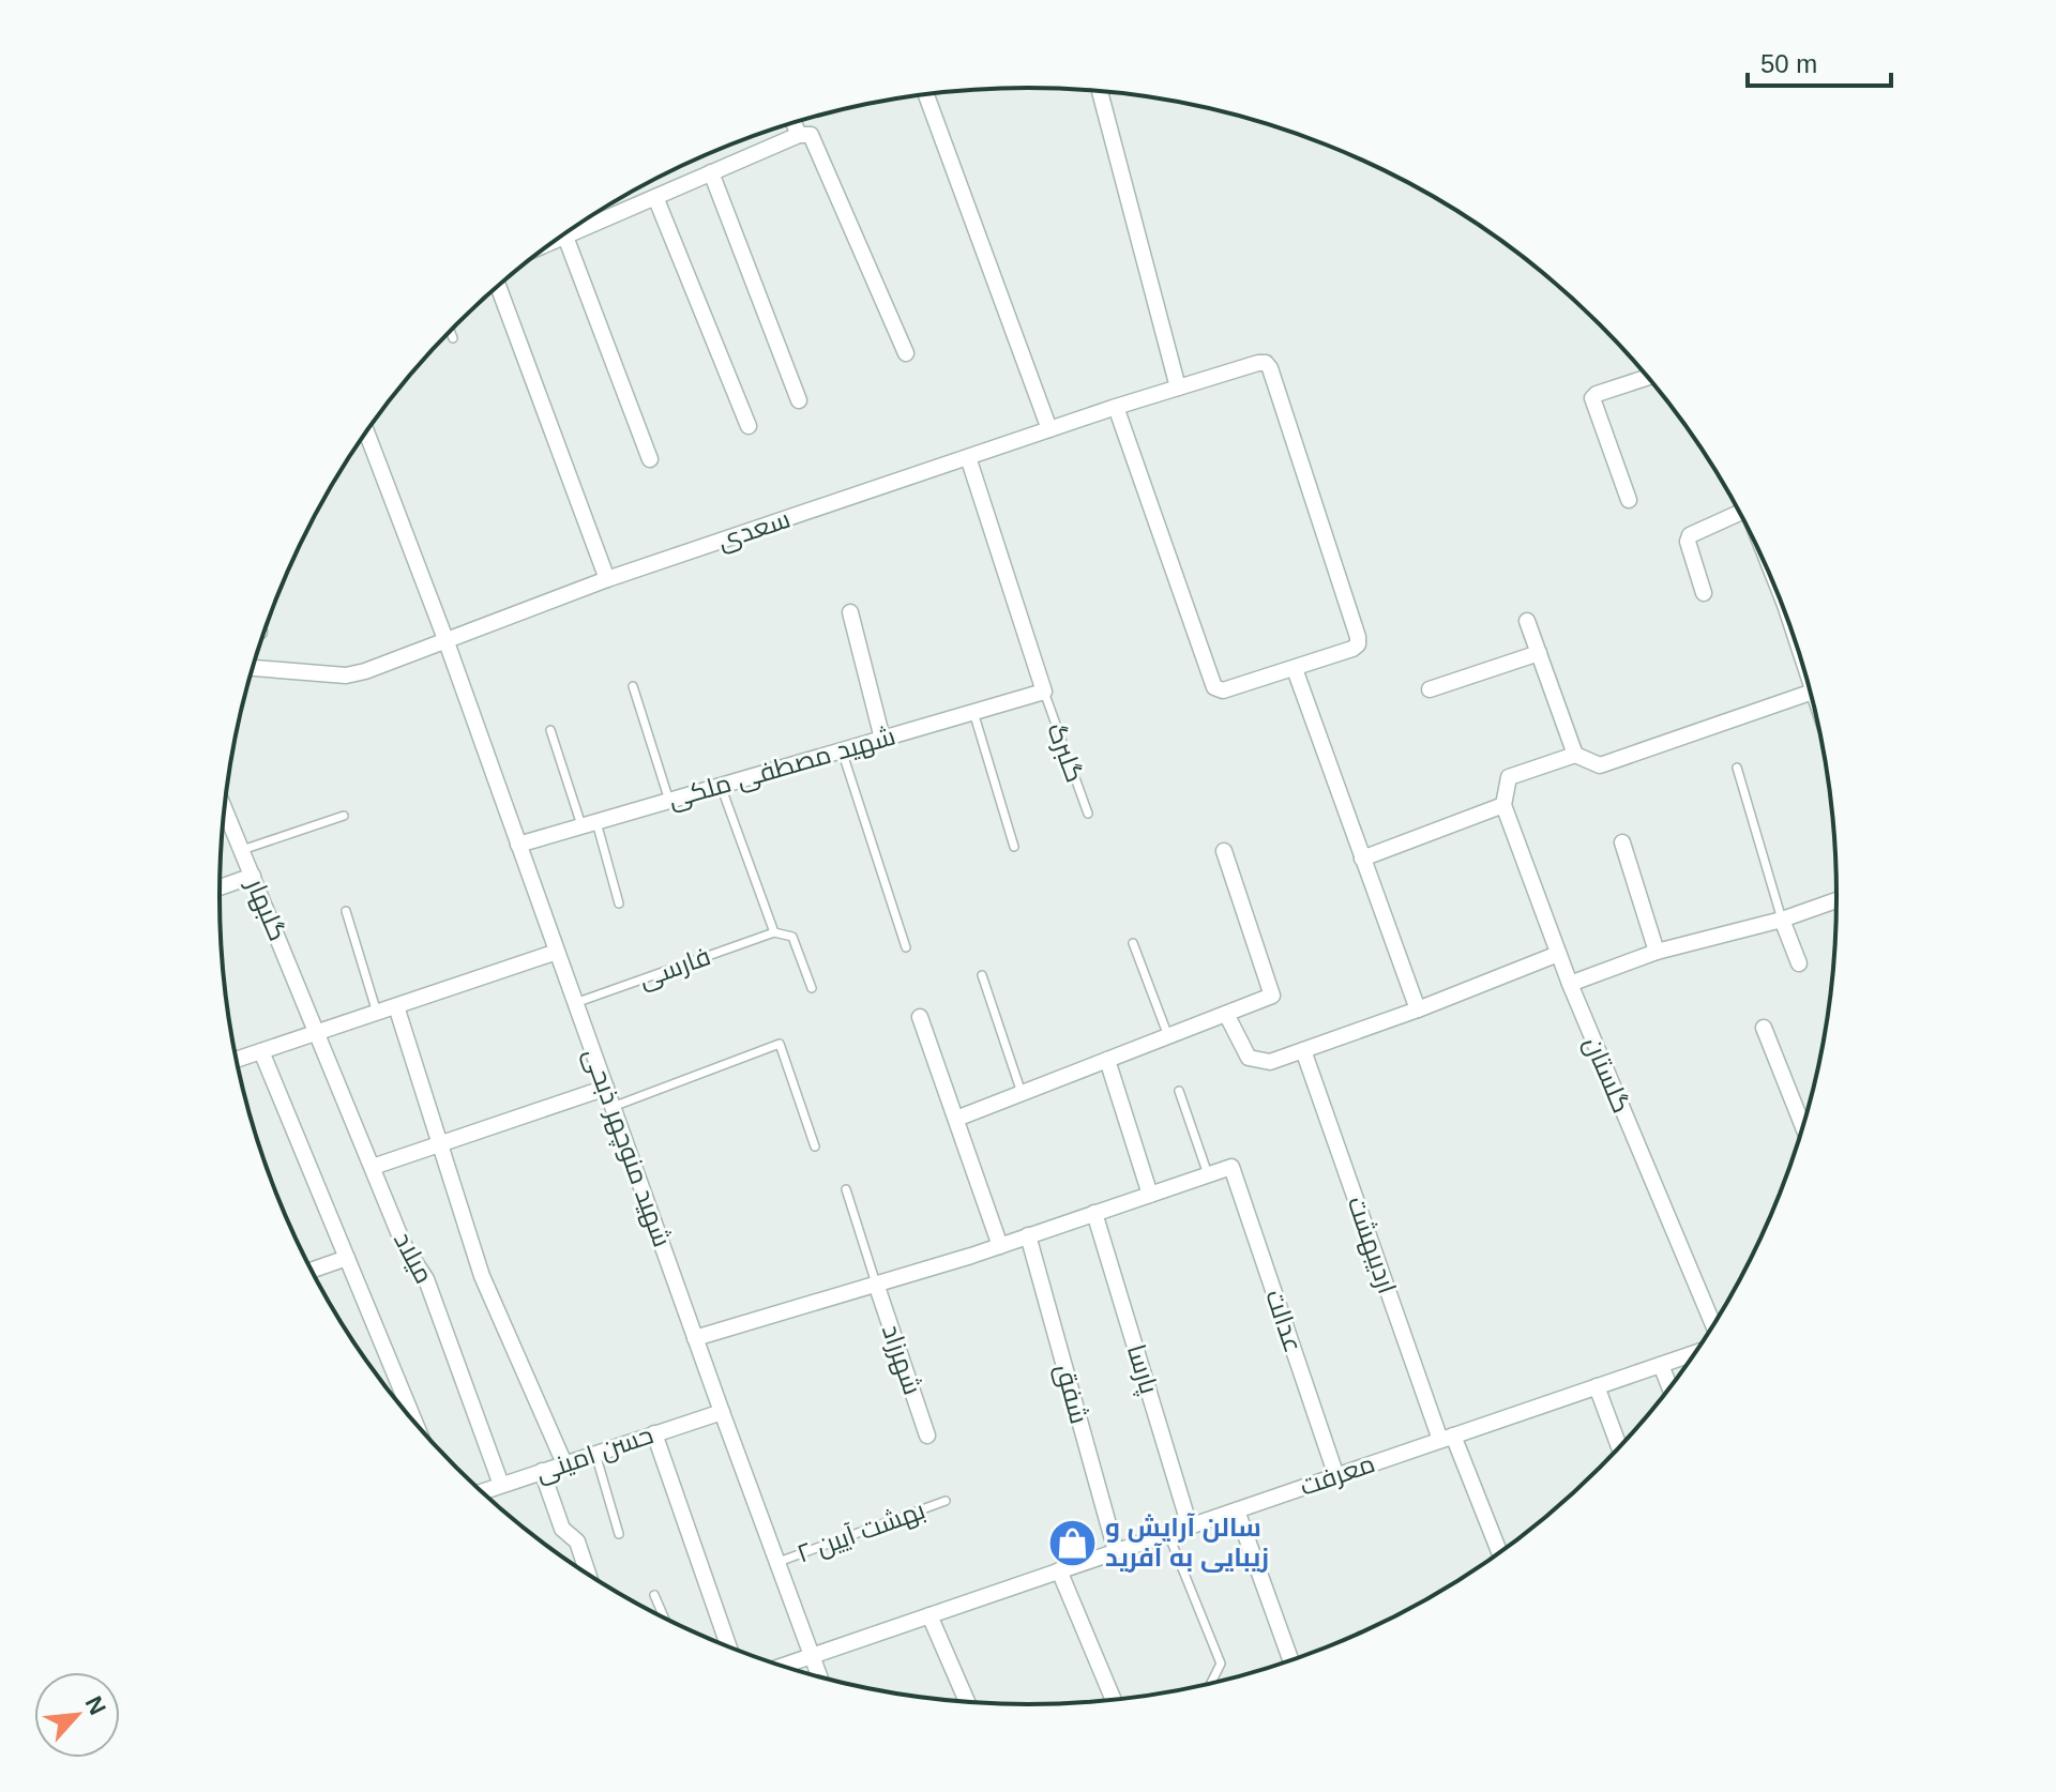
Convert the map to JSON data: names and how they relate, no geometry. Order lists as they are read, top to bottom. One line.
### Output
{"streets":{"street":["سعدی","شهید مصطفی ملکی","گلبهار","گلستان","شهید منوچهر ذبحی","اردیبهشت","میلاد","عدالت","شهرزاد","پارسا","شفق","حسن امینی","معرفت"],"lane":["گلبرگ","فارسی","بهشت آیین ۲"]},"crossings":[["سعدی","شهید منوچهر ذبحی"],["گلبرگ","شهید مصطفی ملکی"],["شهید مصطفی ملکی","شهید منوچهر ذبحی"],["گلبهار","میلاد"],["فارسی","شهید منوچهر ذبحی"],["شهید منوچهر ذبحی","حسن امینی"],["شهید منوچهر ذبحی","معرفت"],["شهید منوچهر ذبحی","بهشت آیین ۲"],["اردیبهشت","معرفت"],["میلاد","حسن امینی"],["عدالت","معرفت"],["پارسا","معرفت"],["شفق","معرفت"]],"places":{"shop":["سالن آرایش و زیبایی به آفرید"]},"scale_bar":"50 m","north":"top right"}
